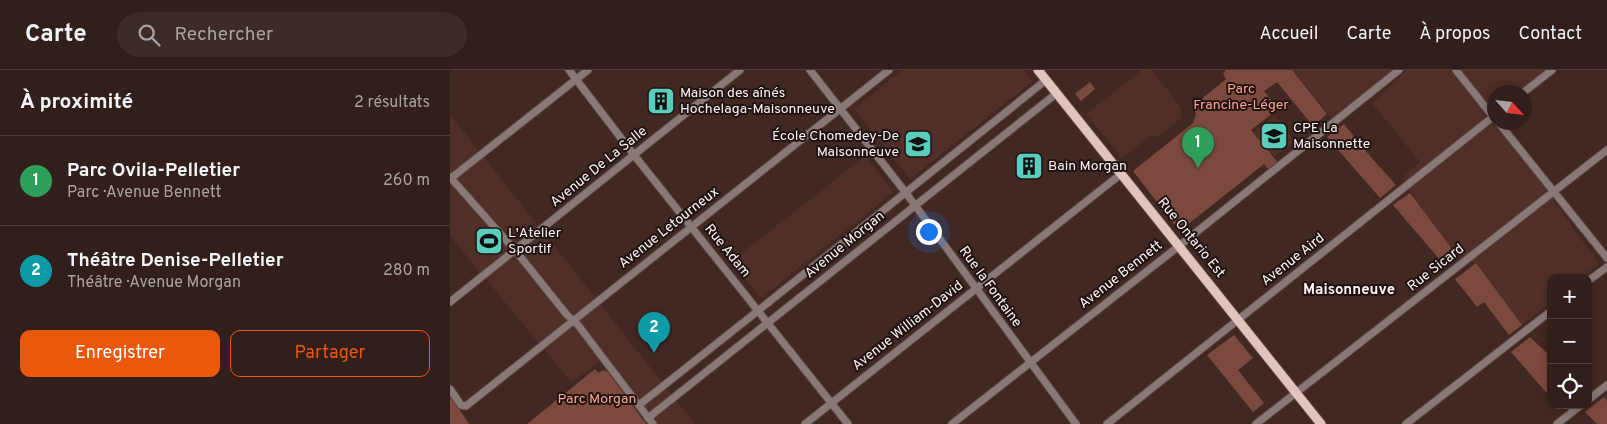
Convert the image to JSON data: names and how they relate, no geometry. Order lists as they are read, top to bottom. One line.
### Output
{"streets":{"main road":["Rue Ontario Est"],"street":["Avenue De La Salle","Avenue Letourneux","Avenue Morgan","Rue Adam","Avenue Aird","Rue Sicard","Avenue Bennett","Rue la Fontaine","Avenue William-David"]},"crossings":[["Avenue De La Salle","Rue Adam"],["Avenue Letourneux","Rue Adam"],["Avenue Letourneux","Rue la Fontaine"],["Rue Ontario Est","Avenue Morgan"],["Rue Ontario Est","Avenue Aird"],["Rue Ontario Est","Rue Sicard"],["Rue Ontario Est","Avenue Bennett"],["Rue Ontario Est","Avenue William-David"],["Avenue Morgan","Rue Adam"],["Avenue Morgan","Rue la Fontaine"],["Rue Adam","Avenue William-David"],["Avenue Bennett","Rue la Fontaine"],["Rue la Fontaine","Avenue William-David"]],"districts":["Maisonneuve"],"parks":["Parc Francine-Léger","Parc Morgan"],"places":{"building":["Maison des aînés Hochelaga-Maisonneuve","Bain Morgan"],"school or university":["CPE La Maisonnette","École Chomedey-De Maisonneuve"],"sports":["L'Atelier Sportif"]},"north":"bottom right","page":{"header":"Carte","search":"Rechercher","nav":["Accueil","Carte","À propos","Contact"],"heading":["À proximité","2 résultats"],"pins":["1","2"],"list":[{"mark":"1","name":"Parc Ovila-Pelletier","note":"Parc · Avenue Bennett","value":"260 m"},{"mark":"2","name":"Théâtre Denise-Pelletier","note":"Théâtre · Avenue Morgan","value":"280 m"}],"map_buttons":["+","−"],"buttons":["Enregistrer","Partager"]}}
